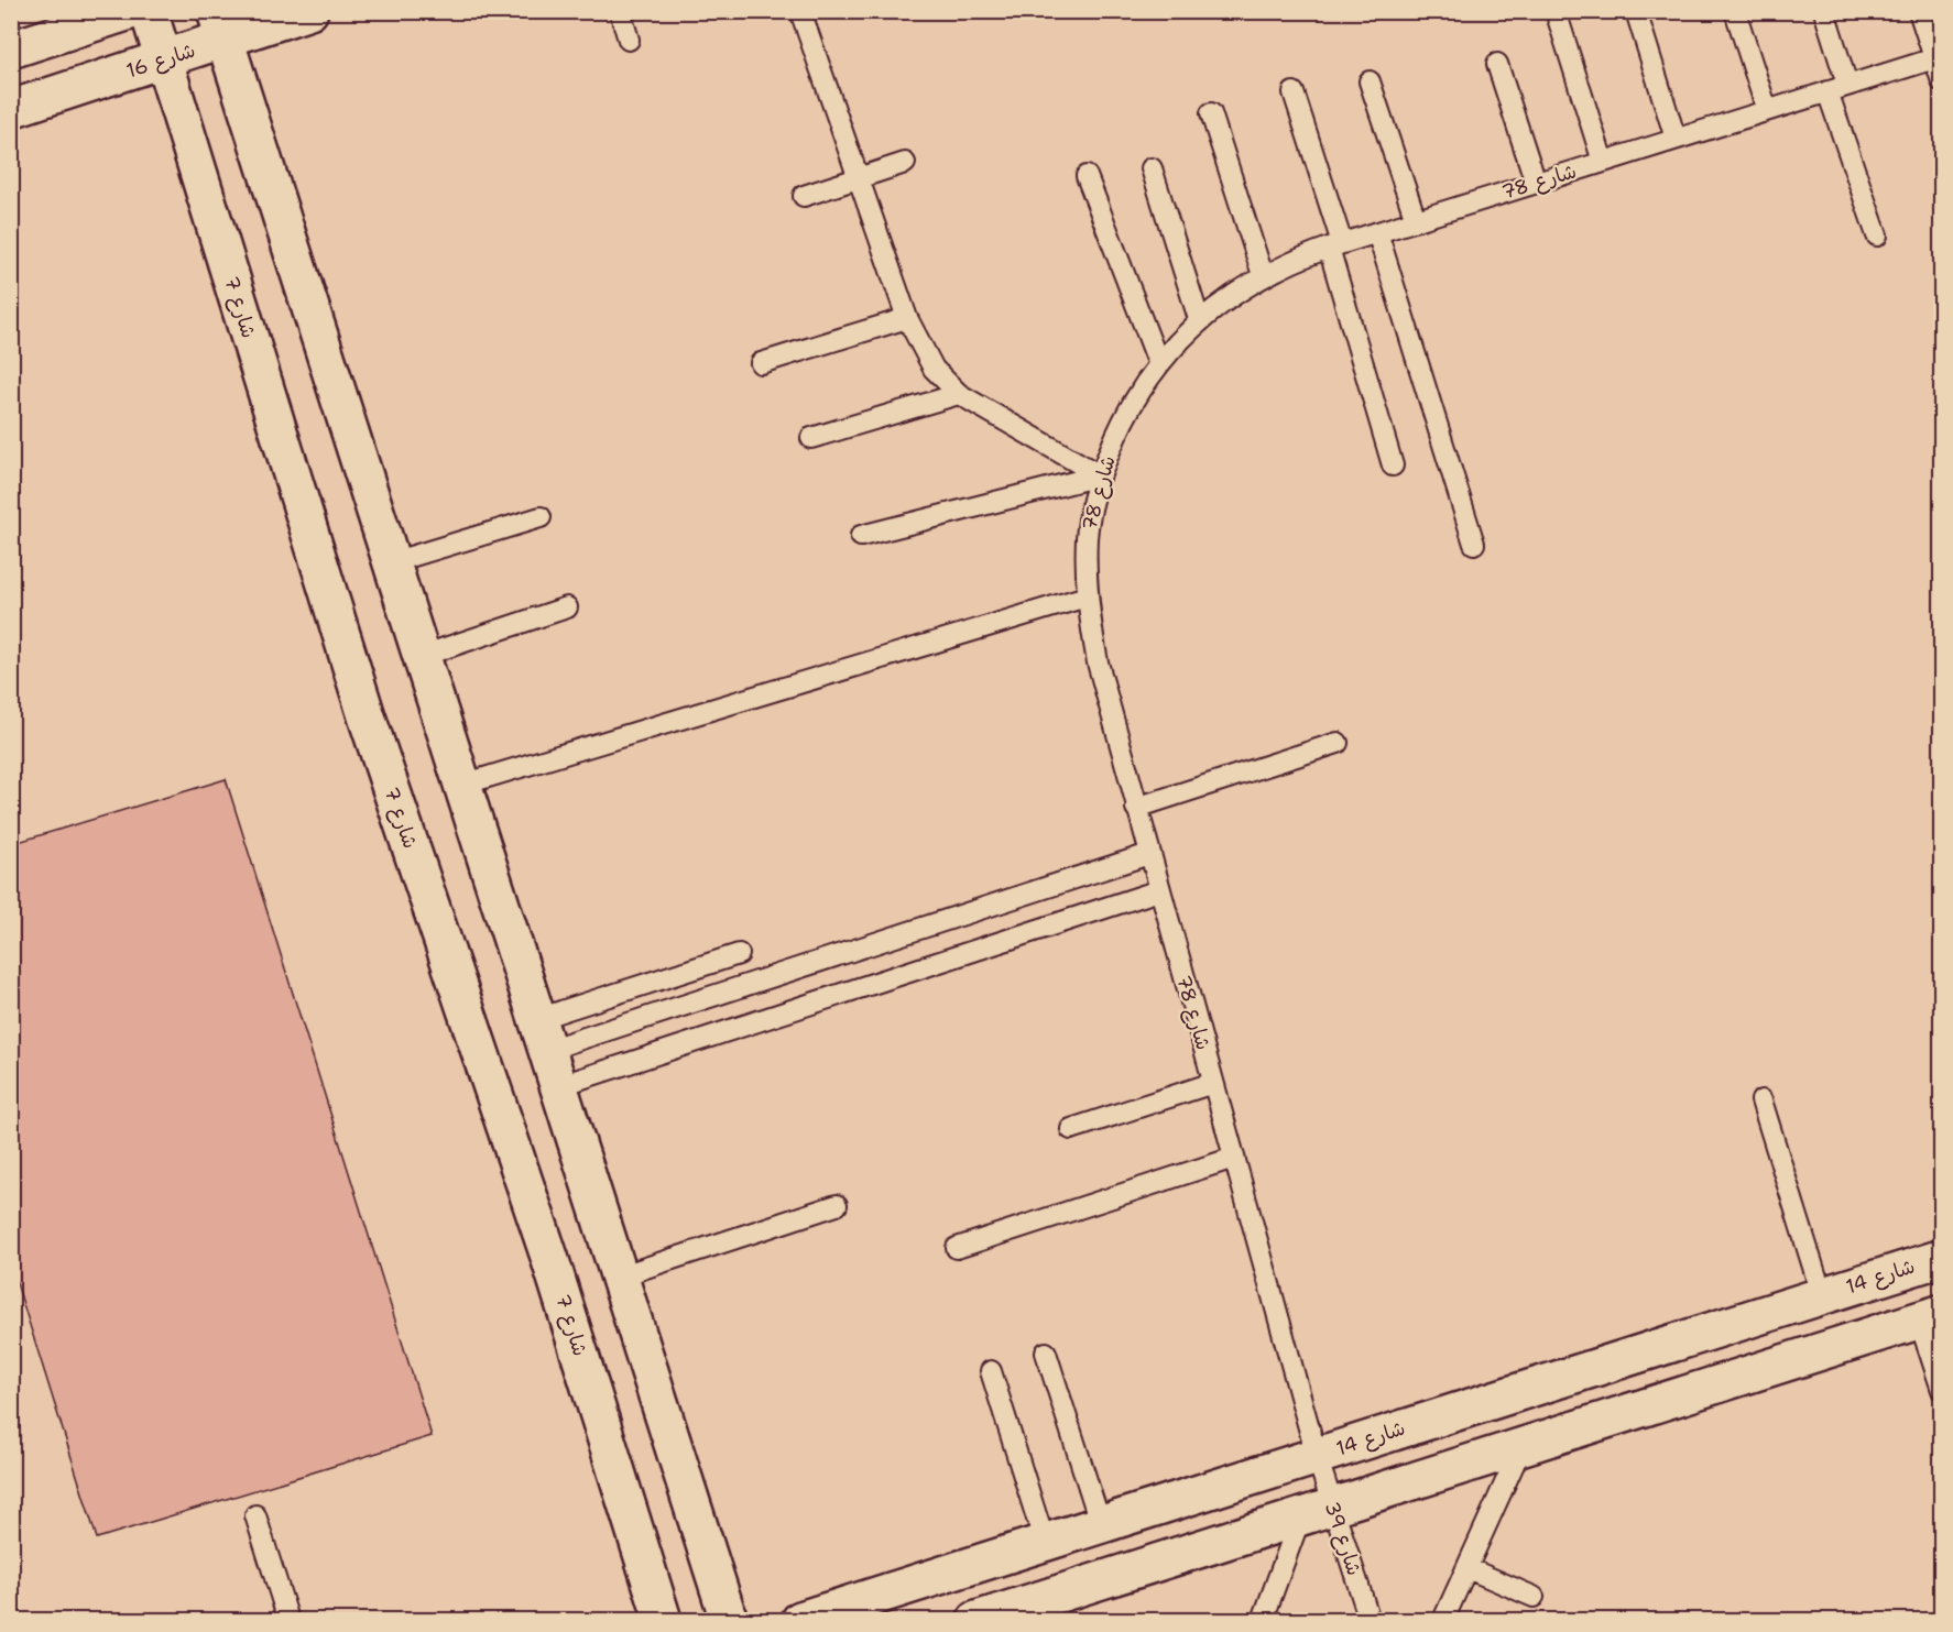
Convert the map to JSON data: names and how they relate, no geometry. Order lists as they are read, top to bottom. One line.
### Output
{"streets":{"street":["شارع 16","شارع 7","شارع 14"],"lane":["شارع 78","شارع 39"]},"crossings":[["شارع 16","شارع 7"],["شارع 78","شارع 14"],["شارع 78","شارع 39"],["شارع 14","شارع 39"]]}
